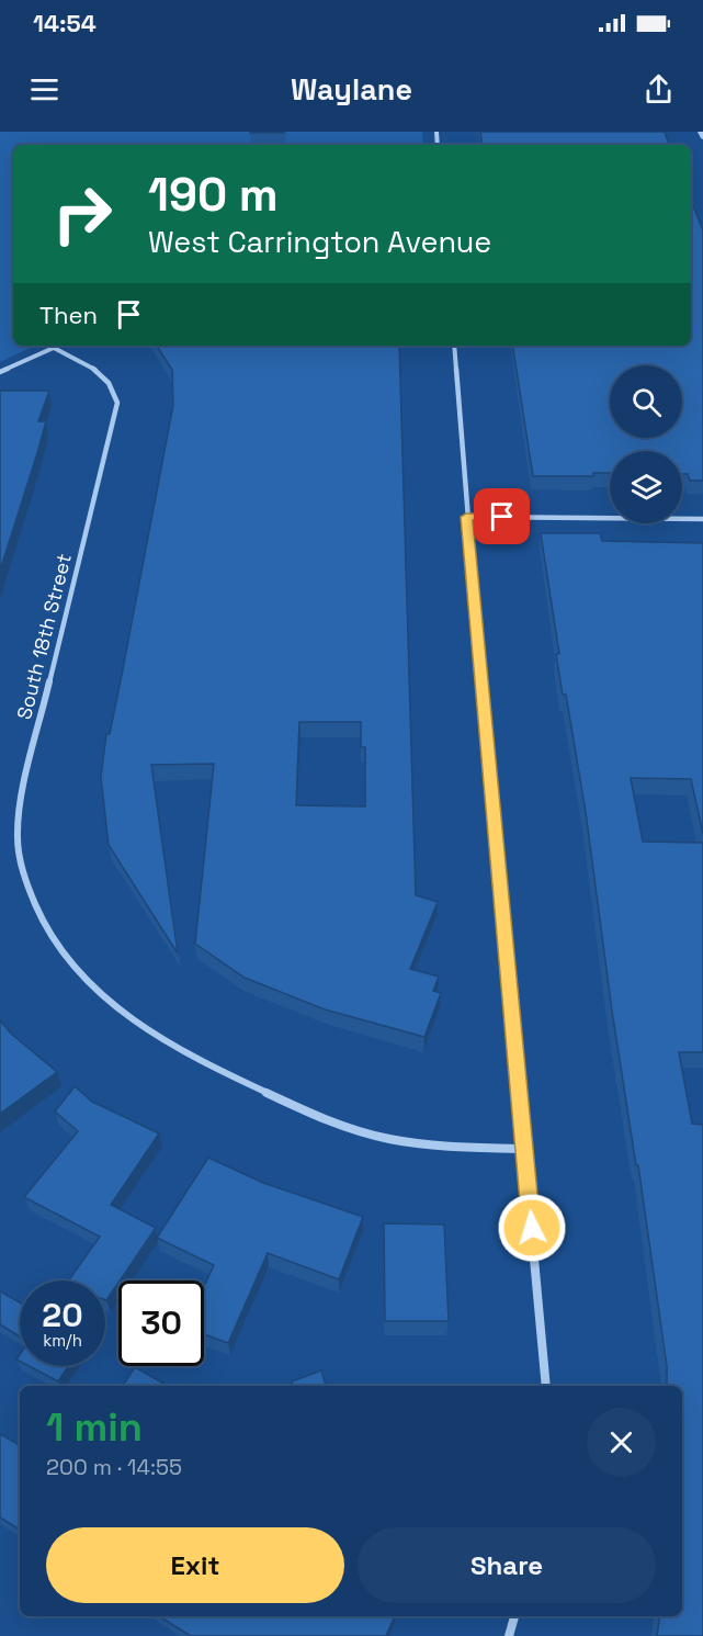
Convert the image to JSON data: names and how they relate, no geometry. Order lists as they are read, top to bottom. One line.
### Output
{"streets":{"street":["South 18th Street"]},"page":{"status":"14:54","header":"Waylane","turn":["190 m","West Carrington Avenue"],"then":"Then","speed":"20 km/h","limit":"30","heading":["1 min","200 m · 14:55"],"buttons":["Exit","Share"]}}
